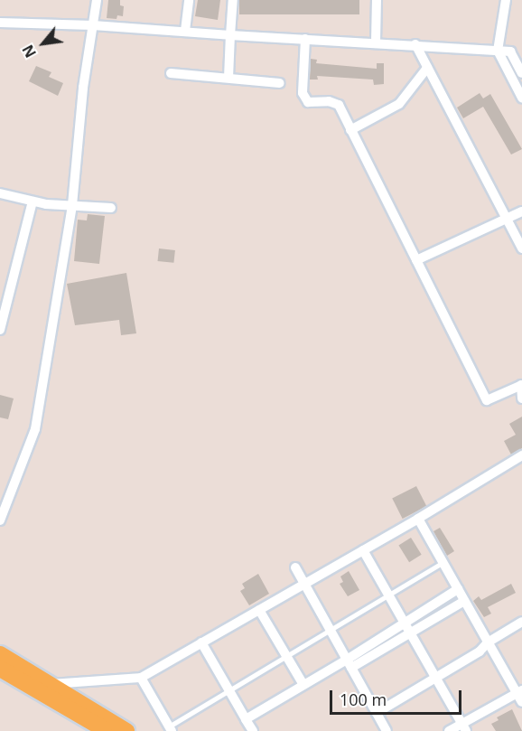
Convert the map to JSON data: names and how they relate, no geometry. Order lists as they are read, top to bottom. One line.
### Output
{"scale_bar":"100 m","north":"bottom left"}
